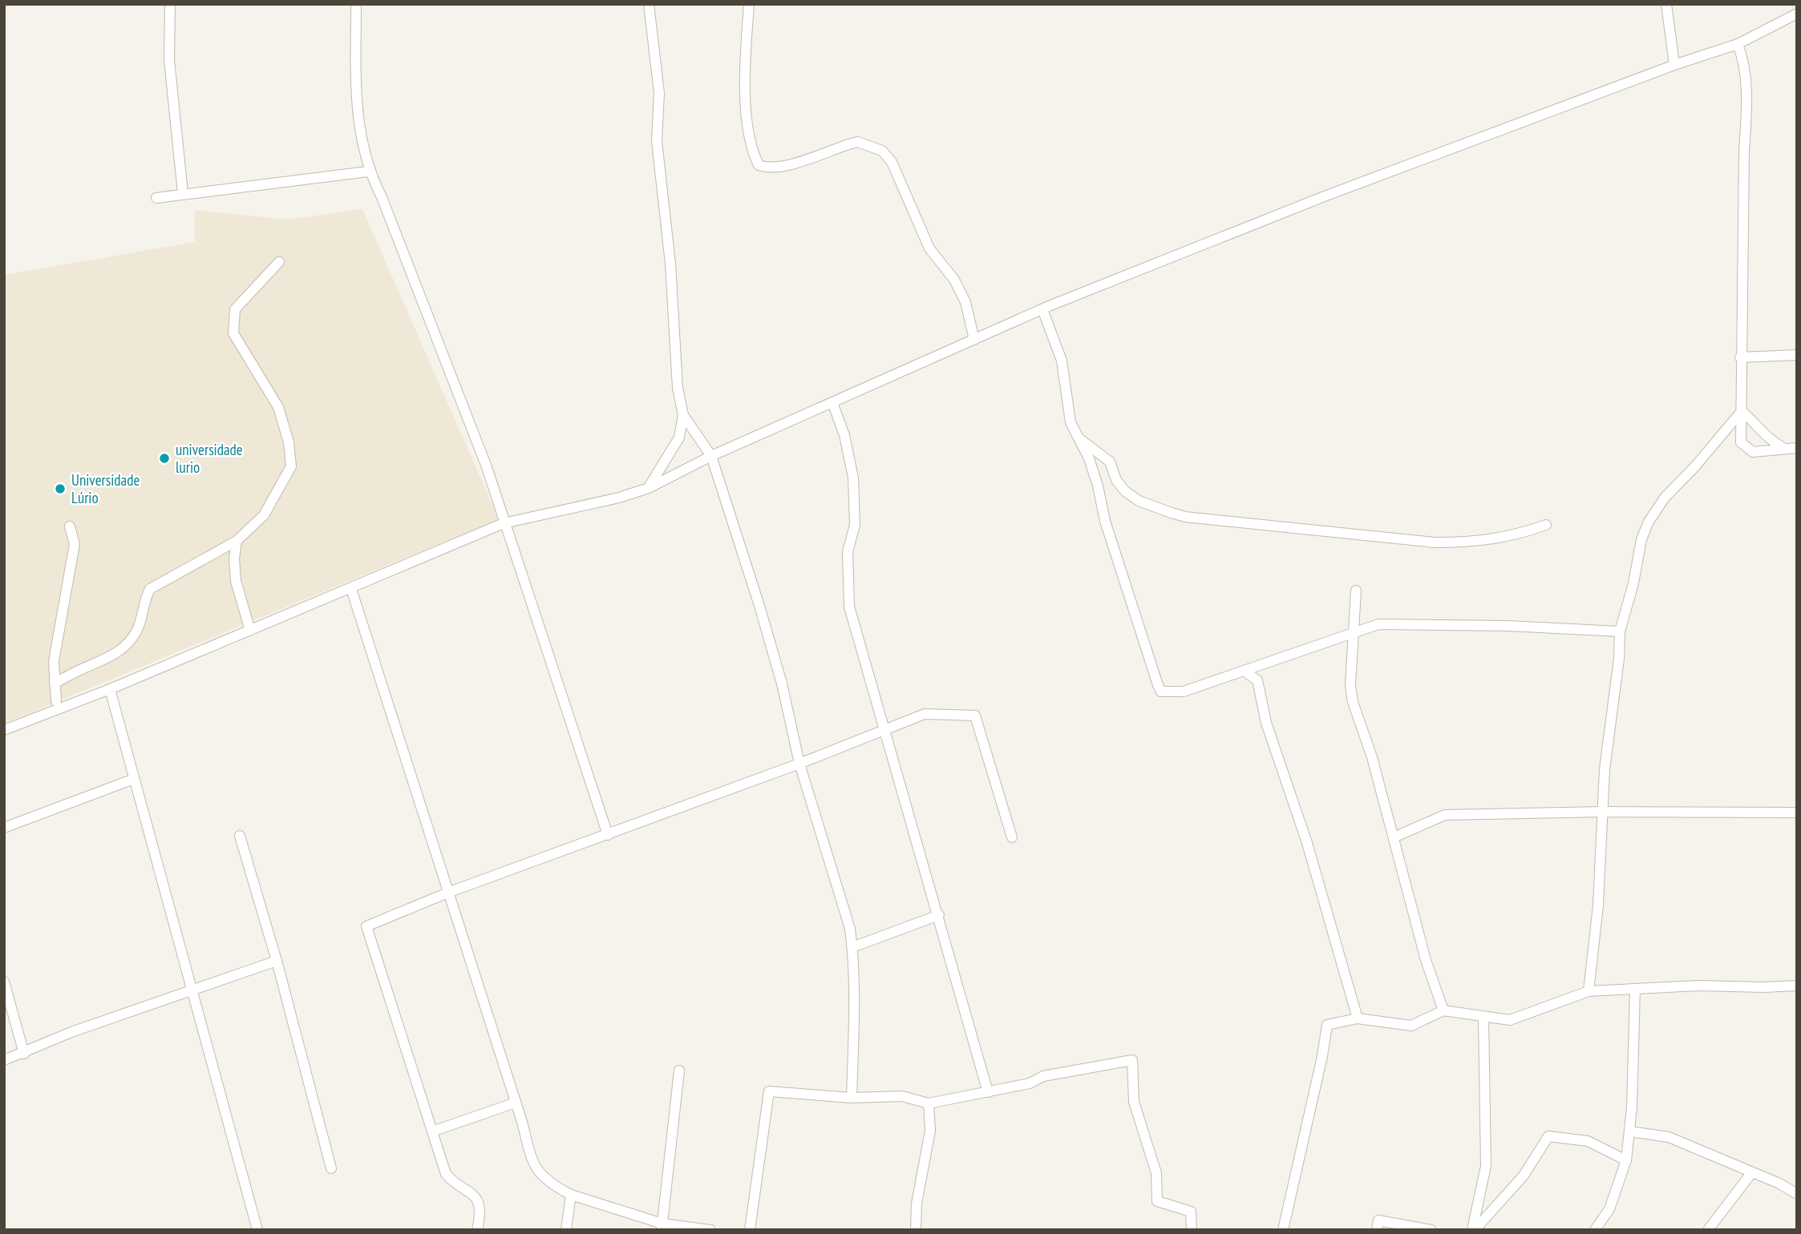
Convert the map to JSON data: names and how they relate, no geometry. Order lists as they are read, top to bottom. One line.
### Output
{"places":["universidade lurio","Universidade Lúrio"]}
